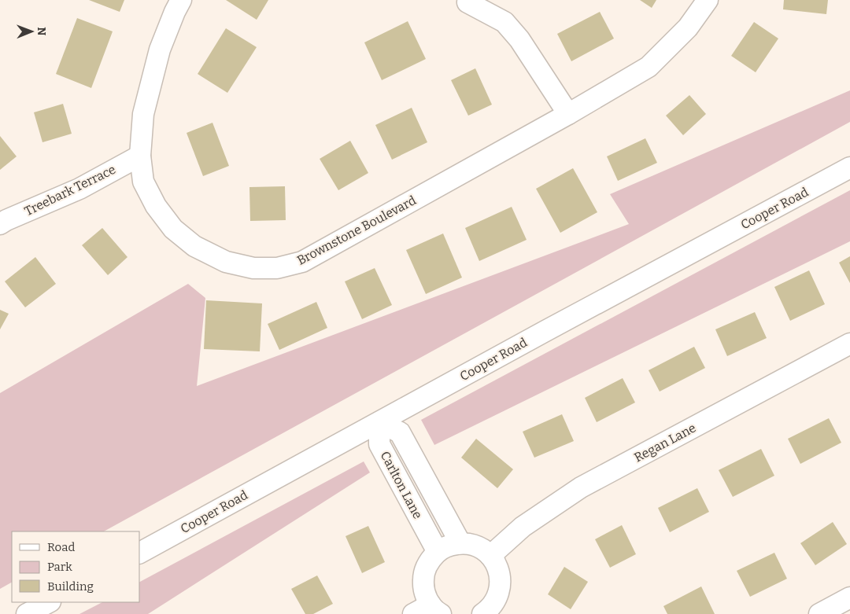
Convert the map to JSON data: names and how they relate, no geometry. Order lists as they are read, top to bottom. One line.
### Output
{"streets":{"street":["Treebark Terrace","Cooper Road","Brownstone Boulevard","Regan Lane","Carlton Lane"]},"crossings":[["Treebark Terrace","Brownstone Boulevard"],["Cooper Road","Carlton Lane"]],"legend":["Road","Park","Building"],"north":"right"}
